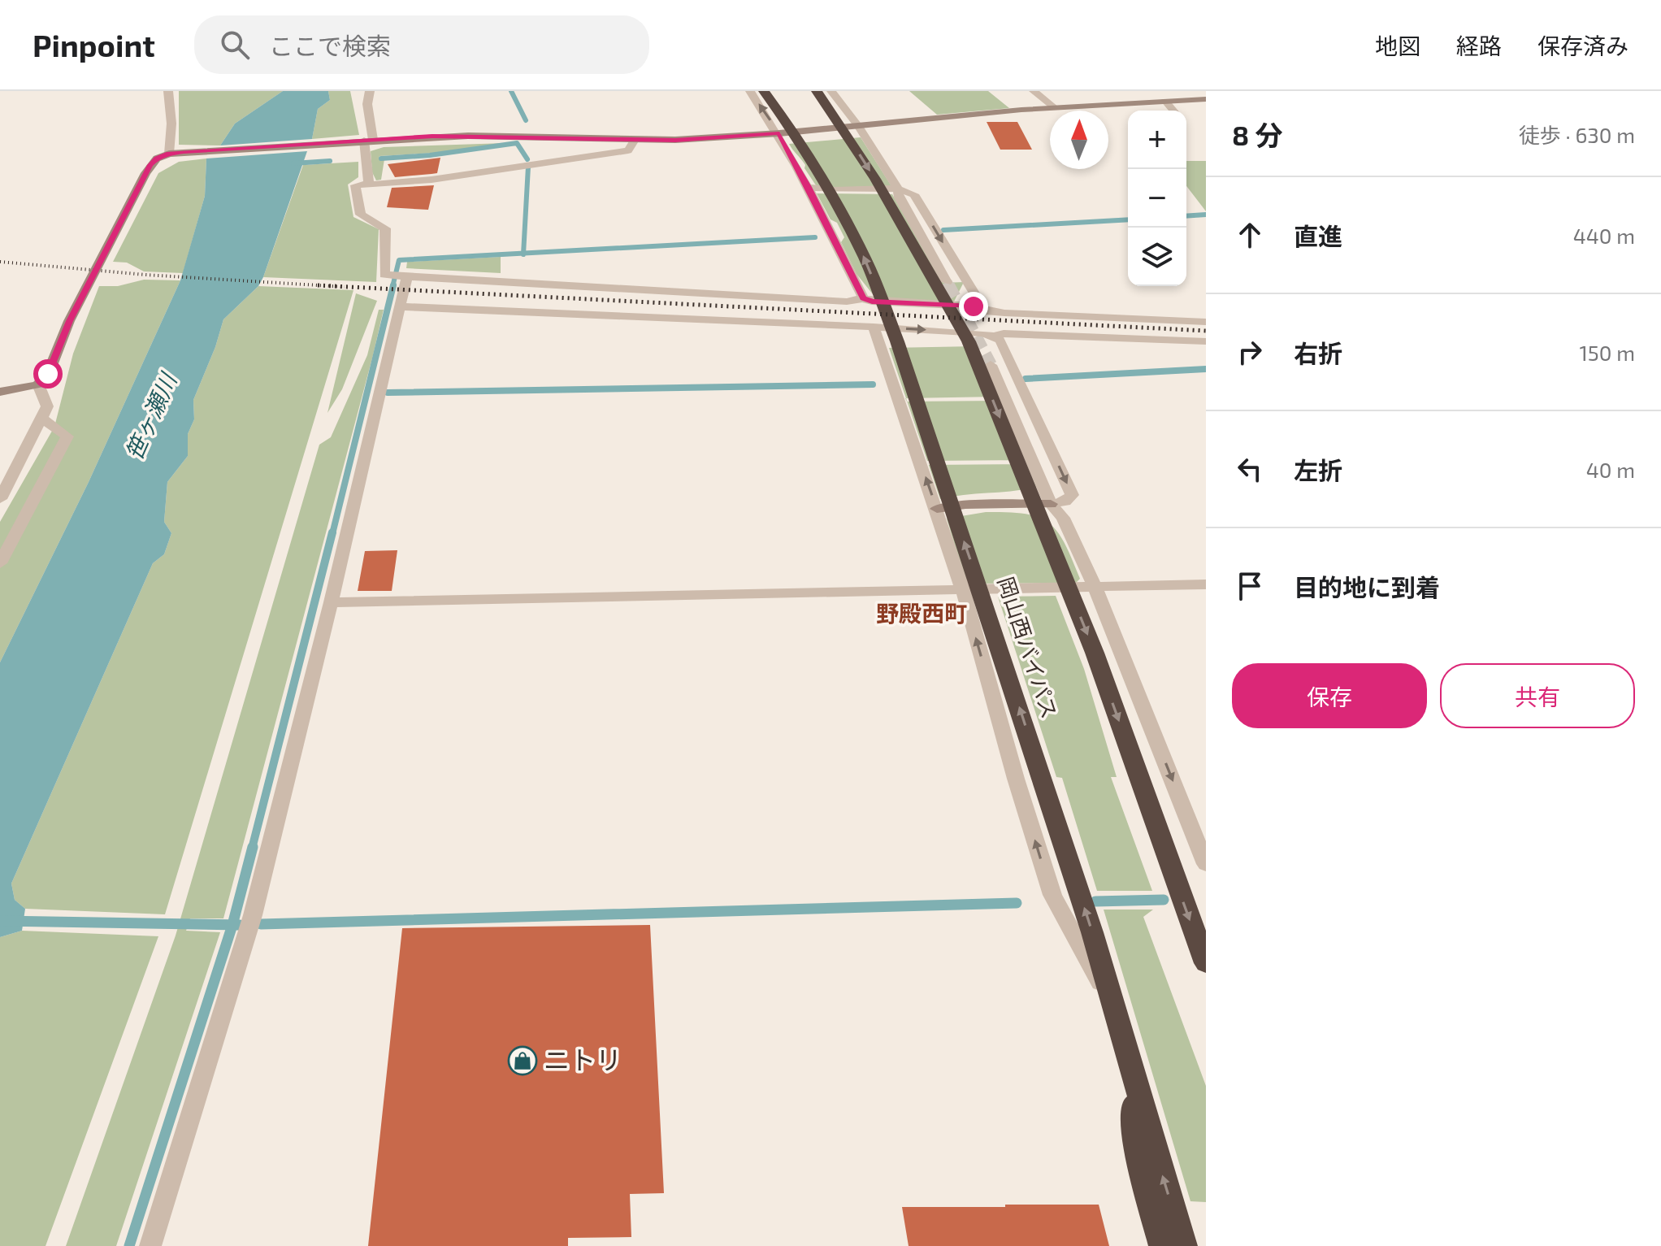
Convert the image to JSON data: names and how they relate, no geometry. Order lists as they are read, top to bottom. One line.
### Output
{"streets":{"highway":["岡山西バイパス"]},"districts":["野殿西町"],"water":["笹ヶ瀬川"],"places":{"shop":["ニトリ"]},"north":"top","page":{"header":"Pinpoint","search":"ここで検索","nav":["地図","経路","保存済み"],"heading":["8 分","徒歩 · 630 m"],"map_buttons":["+","−"],"list":[["直進","440 m"],["右折","150 m"],["左折","40 m"],"目的地に到着"],"buttons":["保存","共有"]}}
